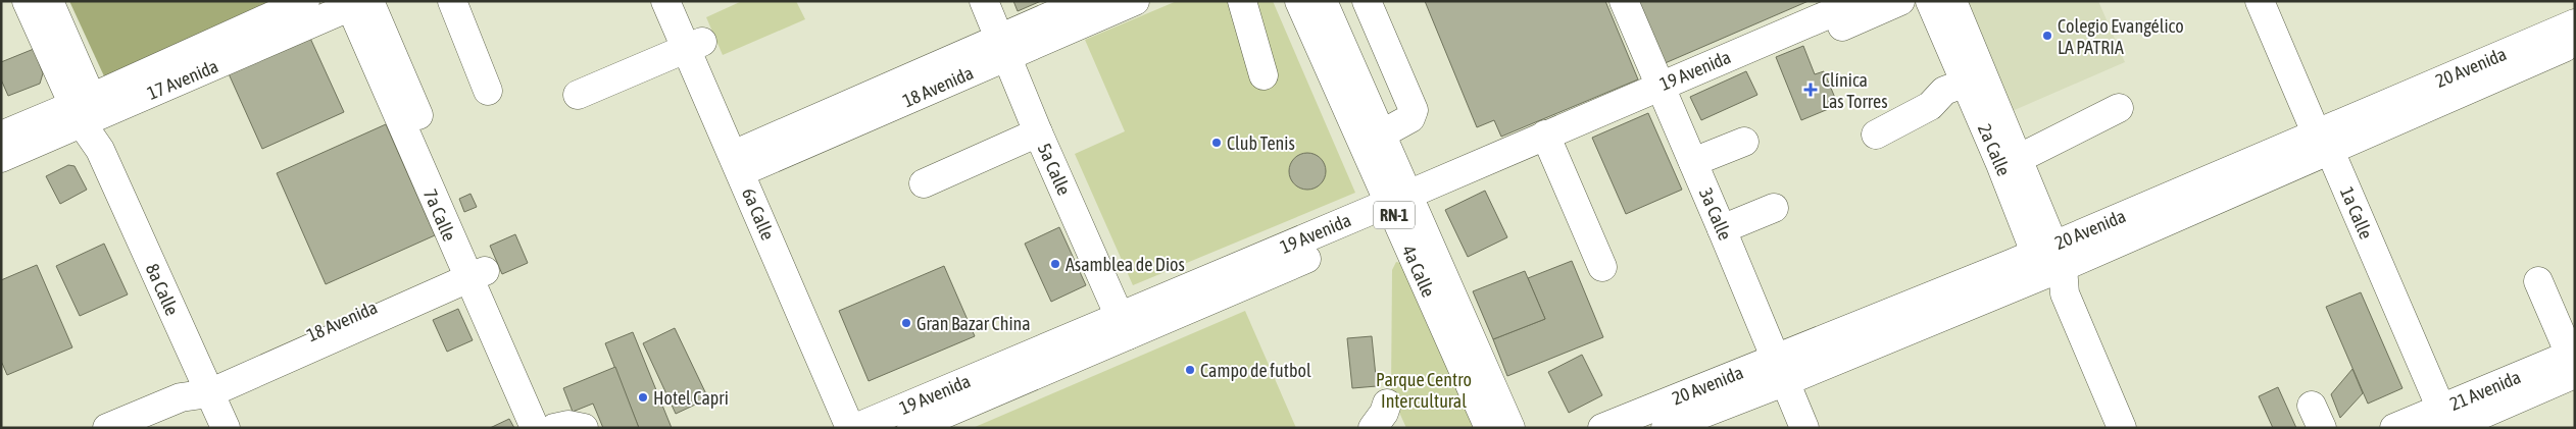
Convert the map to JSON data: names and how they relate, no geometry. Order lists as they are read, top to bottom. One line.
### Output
{"streets":{"street":["20 Avenida","19 Avenida","17 Avenida","18 Avenida","2a Calle","5a Calle","1a Calle","6a Calle","3a Calle","7a Calle","RN-1","4a Calle","8a Calle","21 Avenida"]},"crossings":[["20 Avenida","2a Calle"],["20 Avenida","1a Calle"],["20 Avenida","3a Calle"],["19 Avenida","5a Calle"],["19 Avenida","6a Calle"],["19 Avenida","3a Calle"],["19 Avenida","4a Calle"],["17 Avenida","7a Calle"],["17 Avenida","8a Calle"],["18 Avenida","5a Calle"],["18 Avenida","6a Calle"],["18 Avenida","7a Calle"],["18 Avenida","8a Calle"],["1a Calle","21 Avenida"]],"parks":["Parque Centro Intercultural"],"places":{"other":["Colegio Evangélico LA PATRIA","Club Tenis","Asamblea de Dios","Gran Bazar China","Campo de futbol","Hotel Capri"],"health":["Clínica Las Torres"]}}
